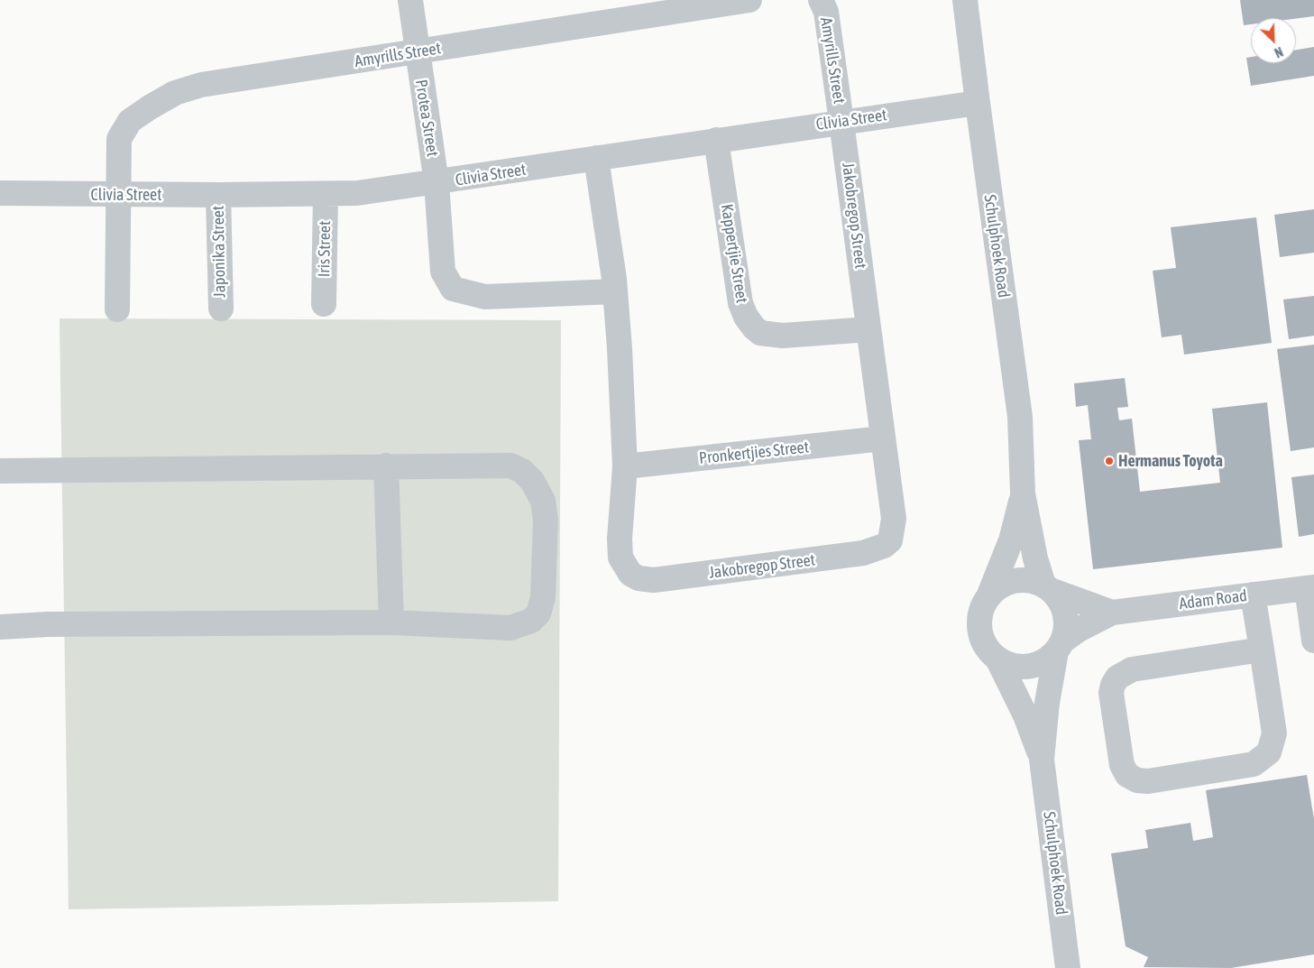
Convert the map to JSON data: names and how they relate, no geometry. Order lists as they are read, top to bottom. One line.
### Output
{"streets":{"street":["Amyrills Street","Protea Street","Clivia Street","Jakobregop Street","Schulphoek Road","Iris Street","Japonika Street","Kappertjie Street","Pronkertjies Street","Adam Road"]},"crossings":[["Amyrills Street","Protea Street"],["Amyrills Street","Clivia Street"],["Amyrills Street","Jakobregop Street"],["Protea Street","Clivia Street"],["Protea Street","Jakobregop Street"],["Clivia Street","Jakobregop Street"],["Clivia Street","Schulphoek Road"],["Clivia Street","Iris Street"],["Clivia Street","Japonika Street"],["Clivia Street","Kappertjie Street"],["Jakobregop Street","Kappertjie Street"],["Jakobregop Street","Pronkertjies Street"],["Schulphoek Road","Adam Road"]],"places":["Hermanus Toyota"],"north":"bottom right"}
